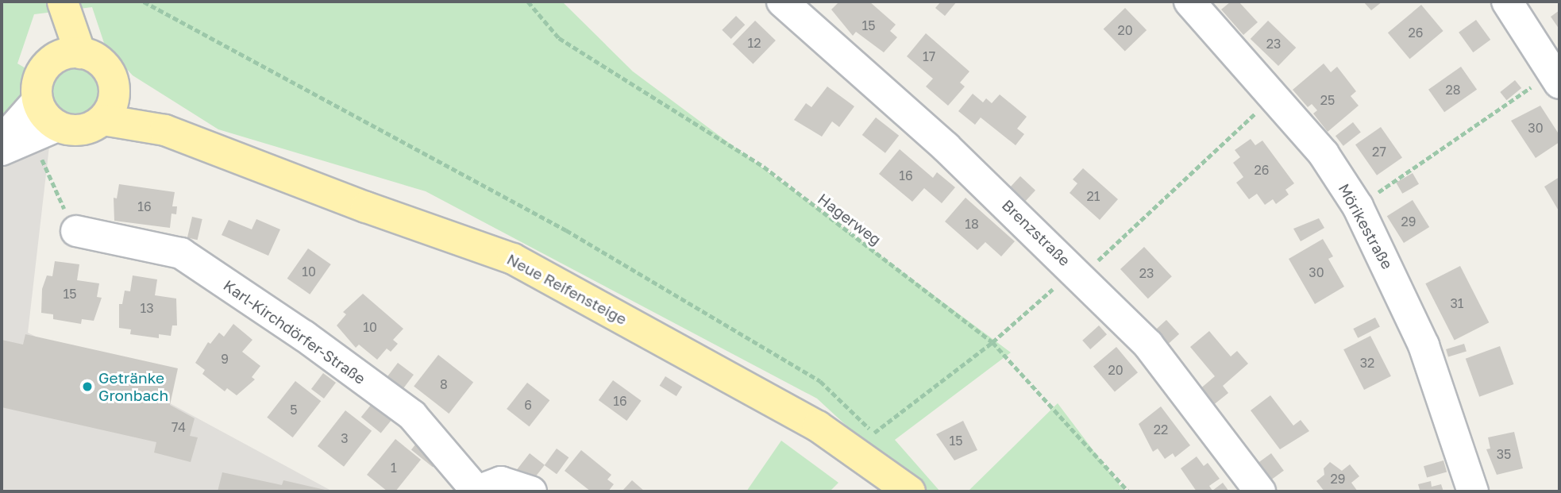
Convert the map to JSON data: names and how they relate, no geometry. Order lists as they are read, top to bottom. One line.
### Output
{"streets":{"main road":["Neue Reifensteige"],"street":["Mörikestraße","Brenzstraße","Karl-Kirchdörfer-Straße"],"path":["Hagerweg"]},"places":["Getränke Gronbach"],"house_numbers":["15","20","26","12","23","17","28","25","30","27","26","16","21","16","29","18","10","30","23","15","31","13","10","9","32","20","8","16","6","5","74","22","3","15","35","1","29"]}
